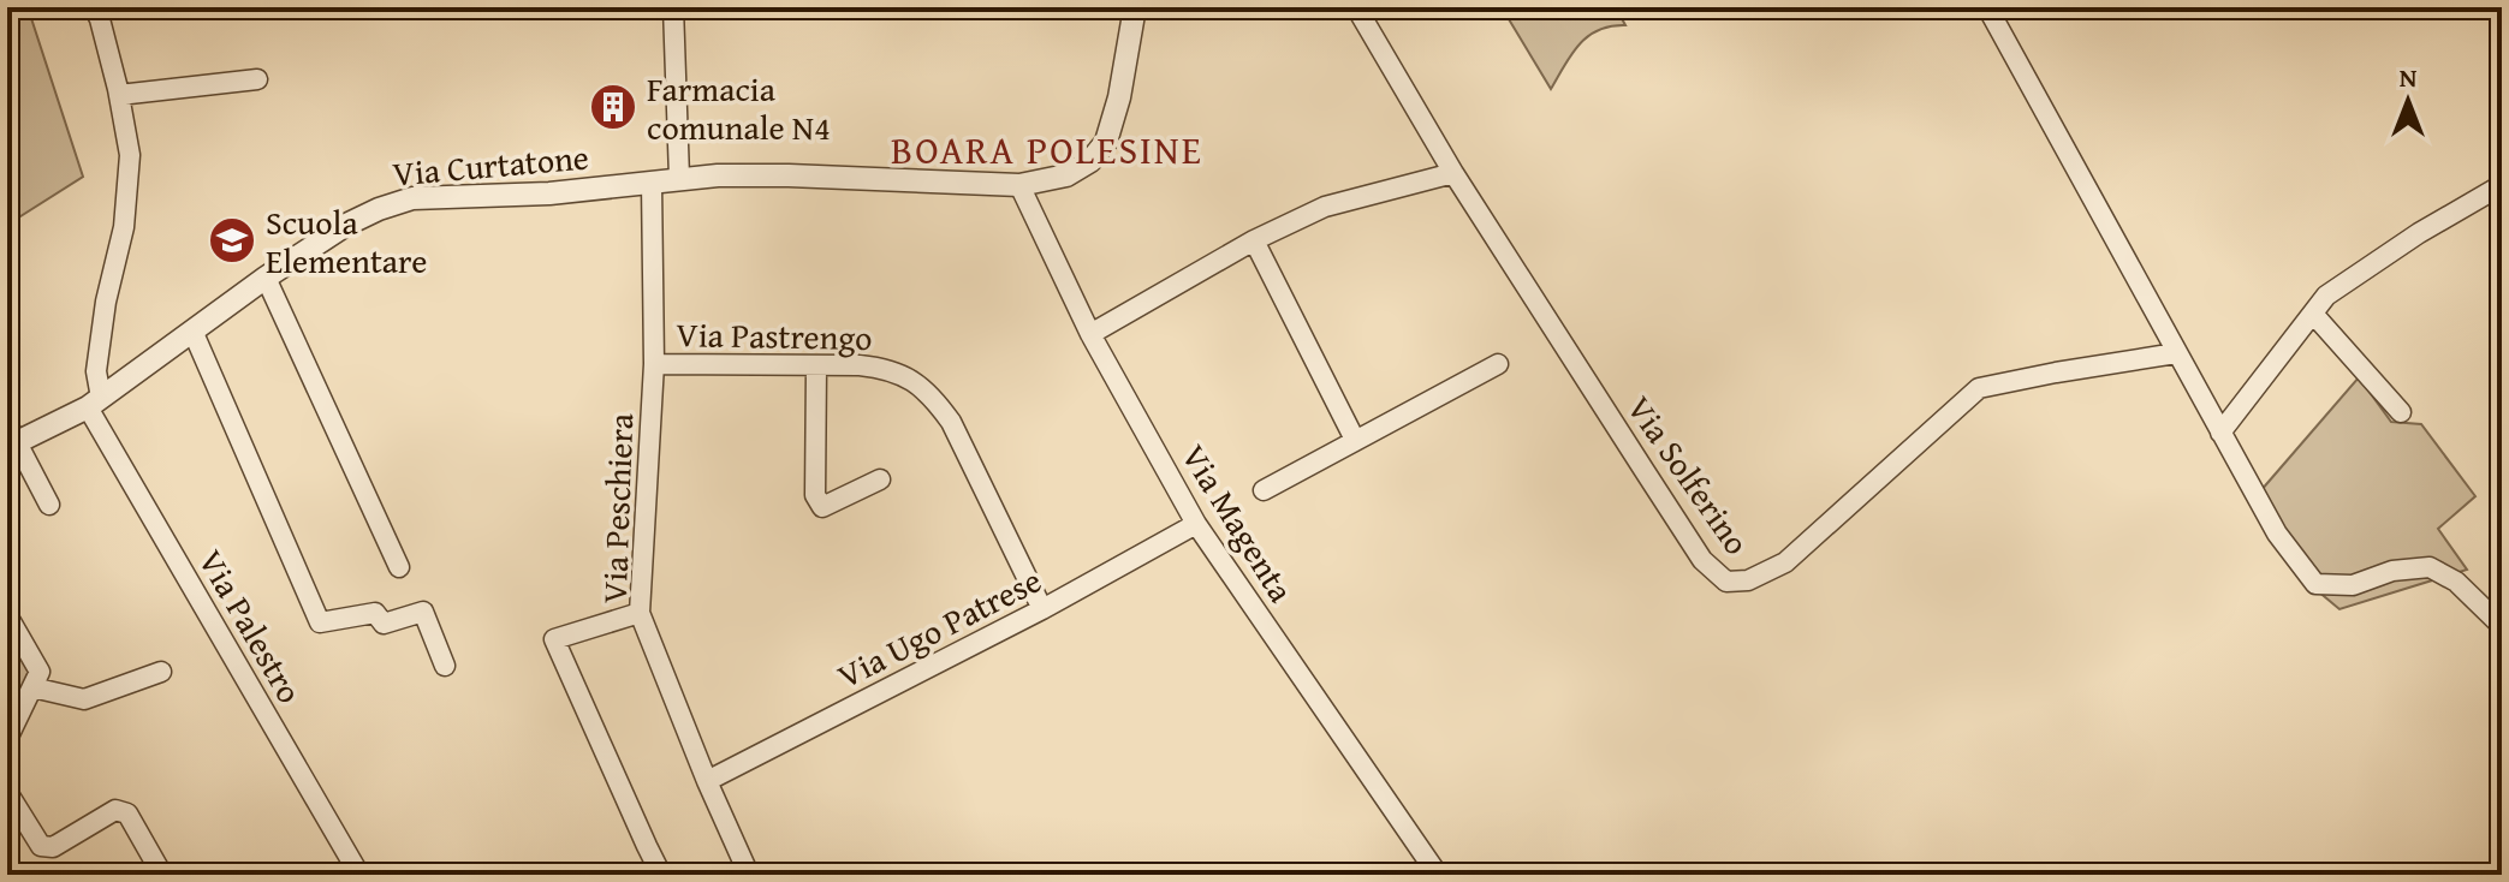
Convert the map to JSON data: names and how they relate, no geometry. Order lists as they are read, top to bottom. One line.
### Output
{"streets":{"street":["Via Curtatone","Via Pastrengo","Via Solferino","Via Peschiera","Via Magenta","Via Palestro","Via Ugo Patrese"]},"crossings":[["Via Curtatone","Via Peschiera"],["Via Curtatone","Via Magenta"],["Via Curtatone","Via Palestro"],["Via Pastrengo","Via Peschiera"],["Via Pastrengo","Via Ugo Patrese"],["Via Peschiera","Via Ugo Patrese"],["Via Magenta","Via Ugo Patrese"]],"districts":["BOARA POLESINE"],"places":{"building":["Farmacia comunale N4"],"school or university":["Scuola Elementare"]},"north":"top"}
